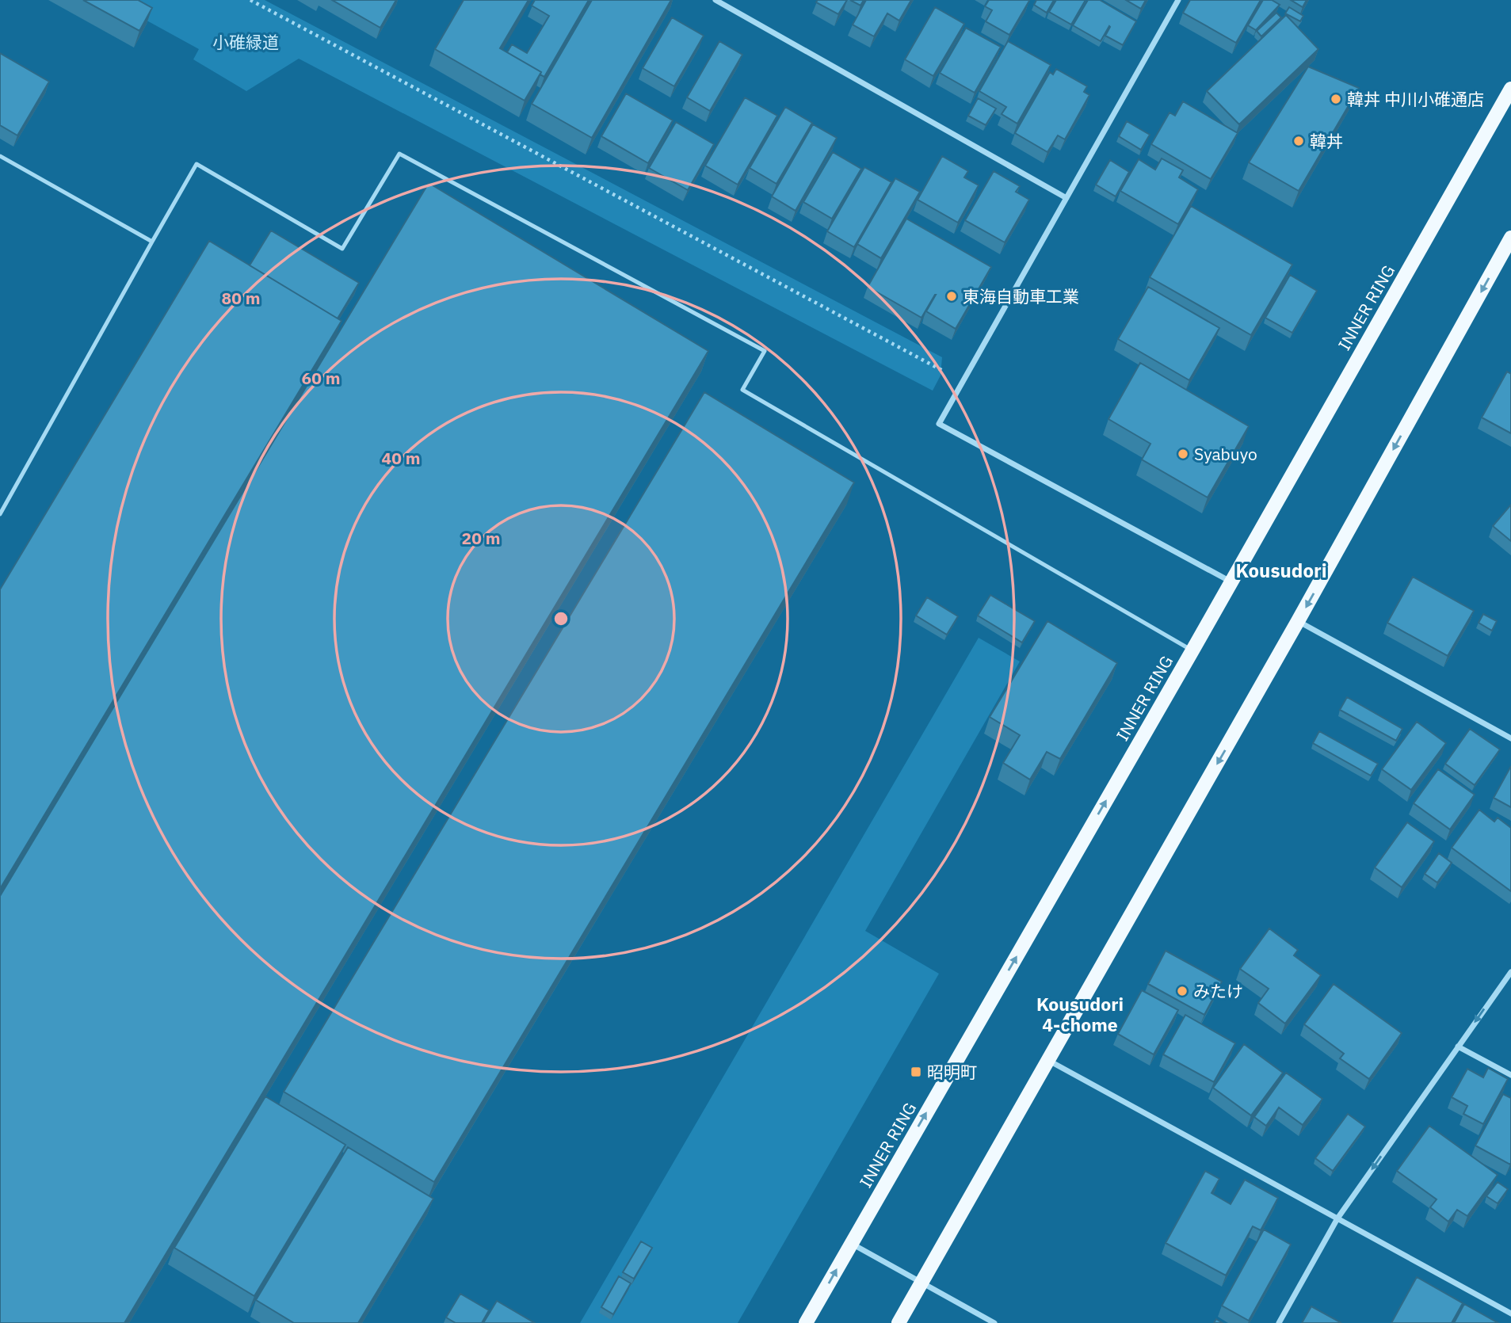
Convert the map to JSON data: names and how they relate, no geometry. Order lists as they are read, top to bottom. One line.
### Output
{"streets":{"main road":["INNER RING"]},"districts":["Kousudori","Kousudori 4-chome"],"parks":["小碓緑道"],"places":{"other":["韓丼 中川小碓通店","韓丼","東海自動車工業","Syabuyo","みたけ"],"transit":["昭明町"]},"rings":["80 m","60 m","40 m","20 m"]}
